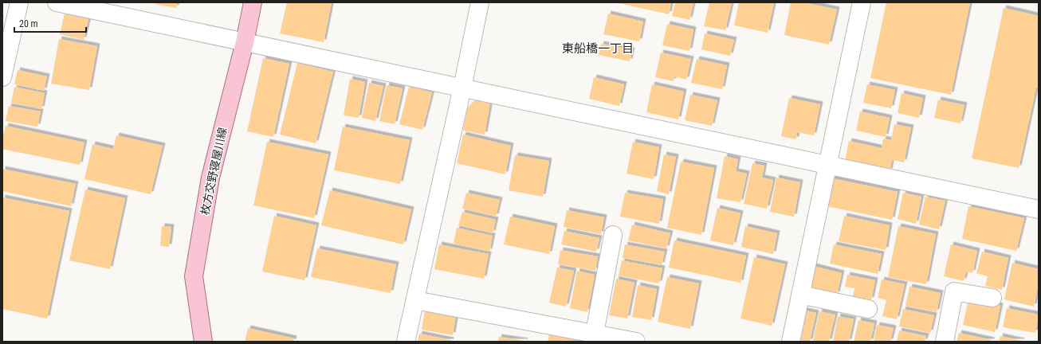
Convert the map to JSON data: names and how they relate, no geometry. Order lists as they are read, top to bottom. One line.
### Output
{"streets":{"main road":["枚方交野寝屋川線"]},"districts":["東船橋一丁目"],"scale_bar":"20 m"}
